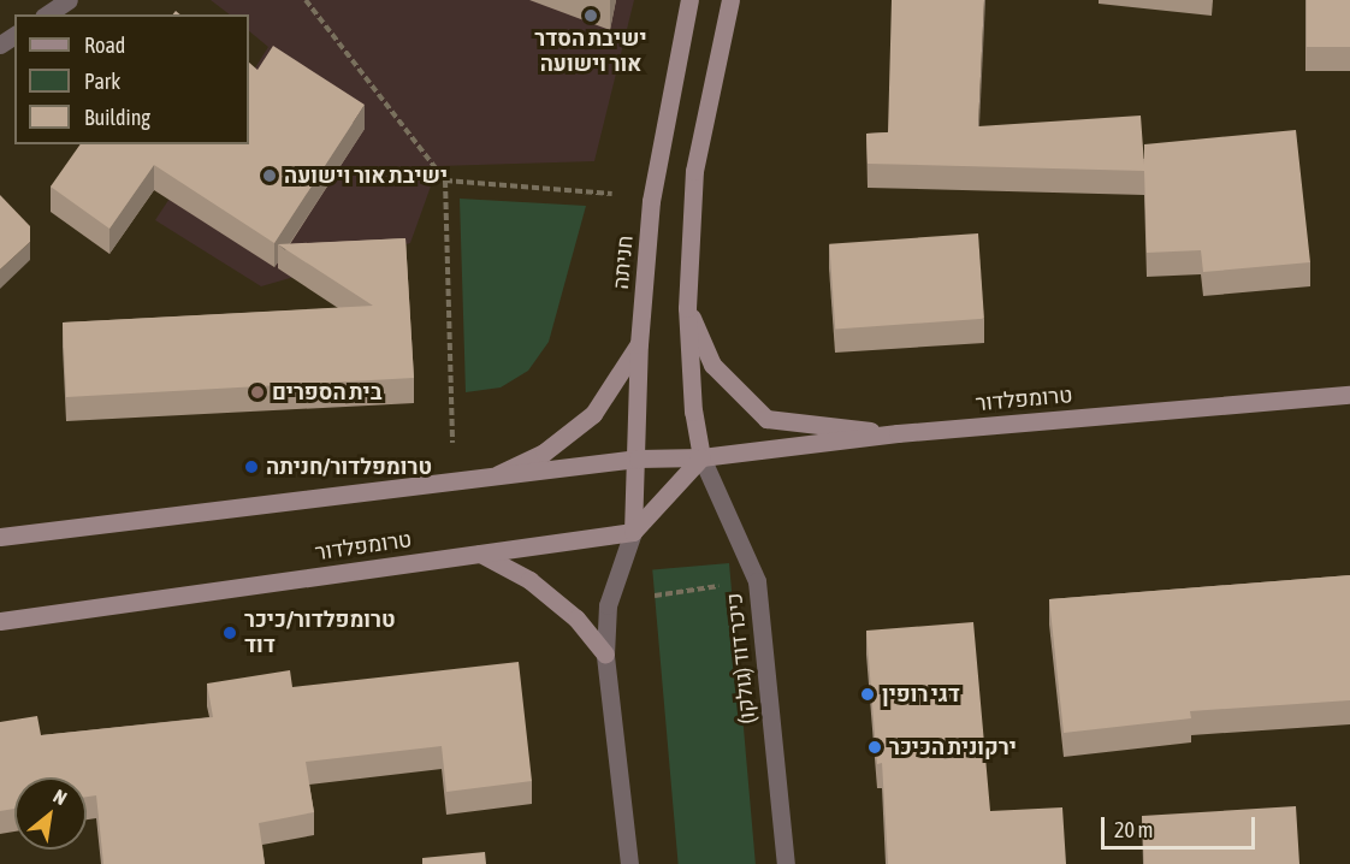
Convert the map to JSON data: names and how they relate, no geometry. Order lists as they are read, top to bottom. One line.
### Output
{"streets":{"street":["חניתה","טרומפלדור","כיכר דוד (גולקו)"]},"crossings":[["חניתה","טרומפלדור"],["טרומפלדור","כיכר דוד (גולקו)"]],"places":["ישיבת הסדר אור וישועה","ישיבת אור וישועה","בית הספרים","טרומפלדור/חניתה","טרומפלדור/כיכר דוד","דגי רופין","ירקונית הכיכר"],"legend":["Road","Park","Building"],"scale_bar":"20 m","north":"top right"}
